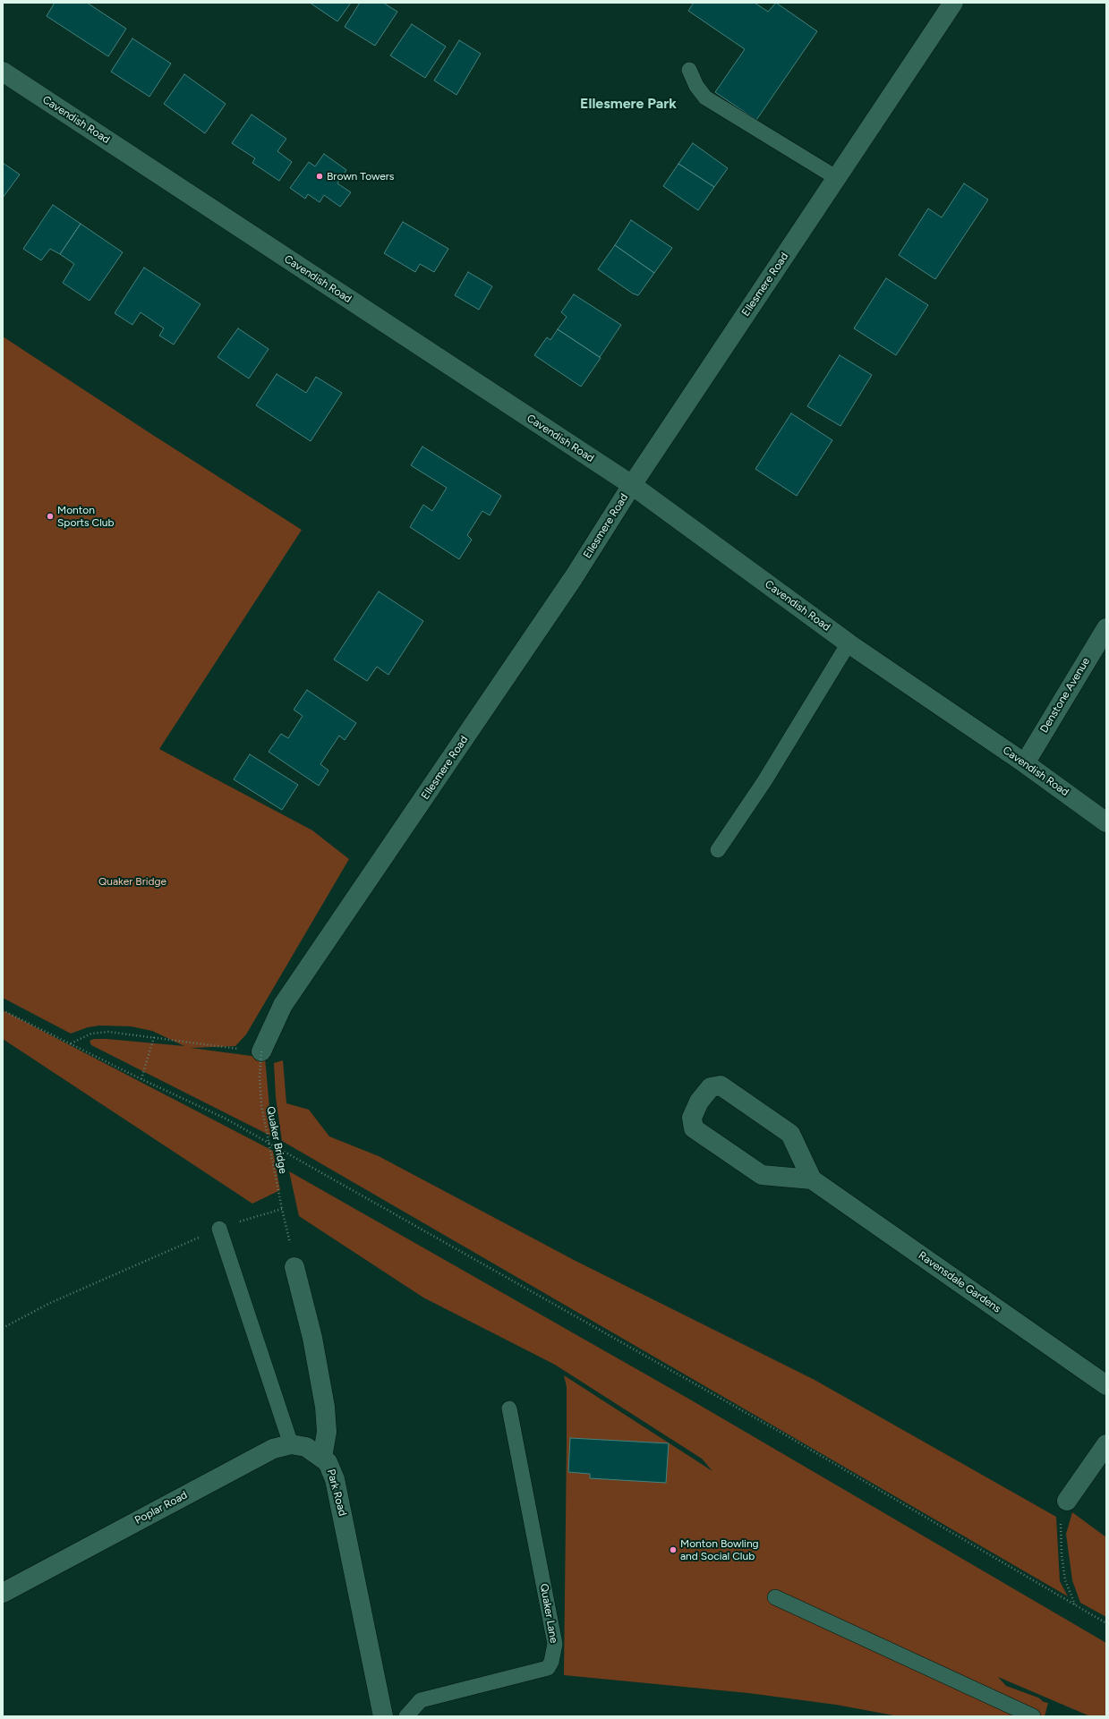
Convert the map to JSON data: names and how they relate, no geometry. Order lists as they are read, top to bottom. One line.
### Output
{"streets":{"street":["Cavendish Road","Ellesmere Road","Denstone Avenue","Ravensdale Gardens","Park Road","Poplar Road"],"lane":["Quaker Lane"],"path":["Quaker Bridge"]},"crossings":[["Cavendish Road","Ellesmere Road"],["Cavendish Road","Denstone Avenue"],["Ellesmere Road","Quaker Bridge"],["Park Road","Poplar Road"]],"districts":["Ellesmere Park"],"parks":["Quaker Bridge"],"places":["Brown Towers","Monton Sports Club","Monton Bowling and Social Club"]}
